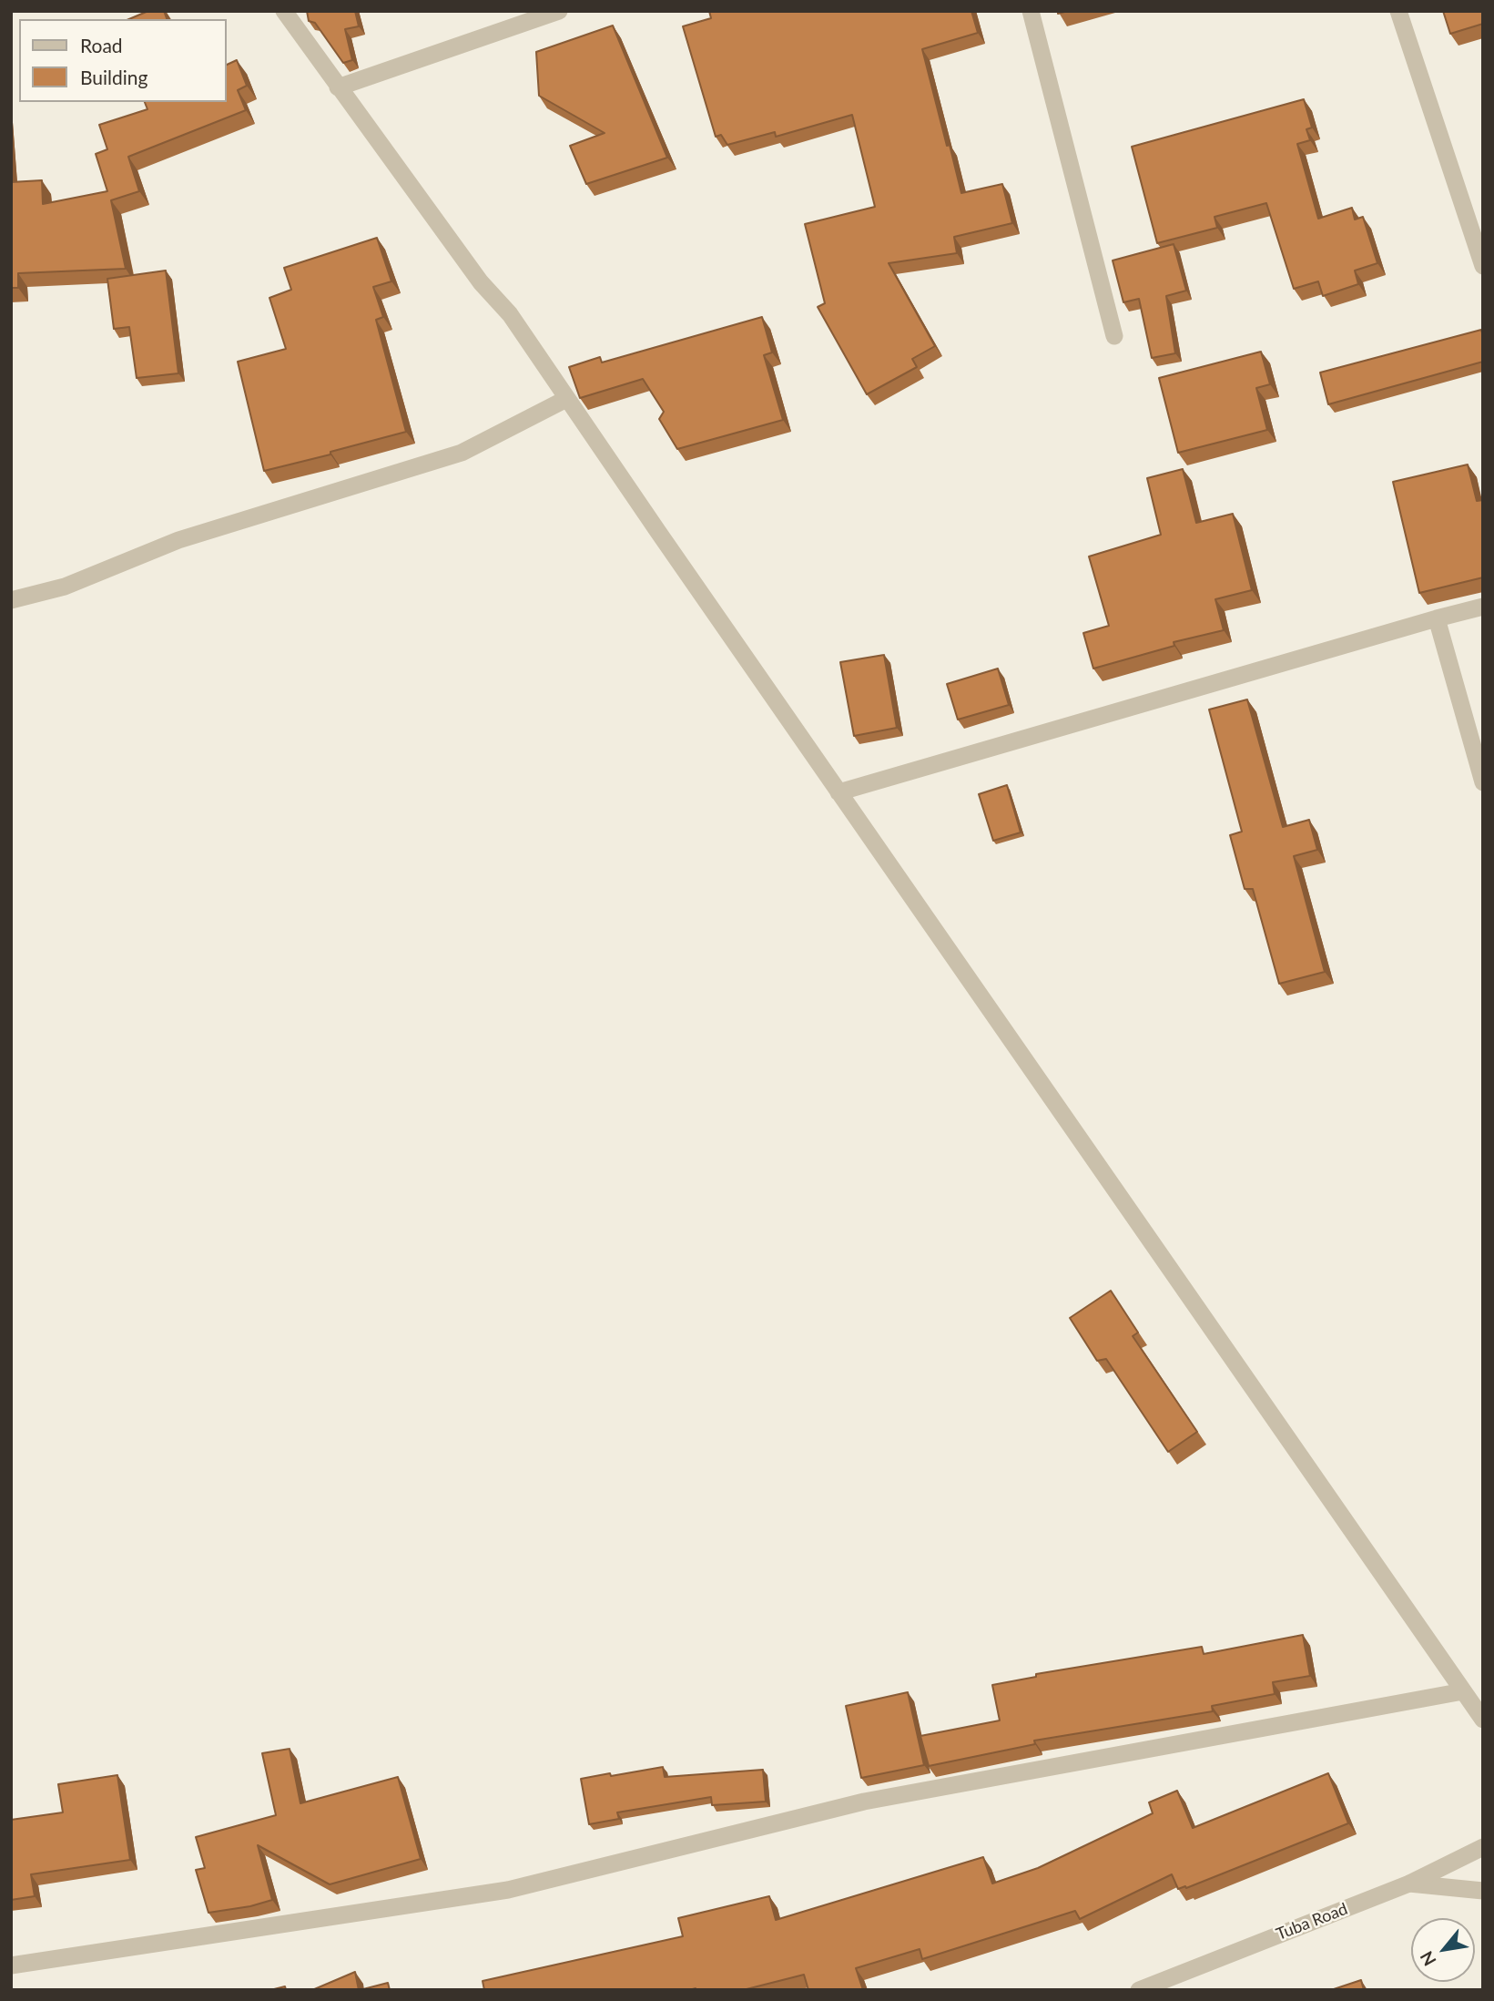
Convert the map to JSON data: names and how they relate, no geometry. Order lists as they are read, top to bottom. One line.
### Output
{"streets":{"street":["Tuba Road"]},"legend":["Road","Building"],"north":"bottom left"}
